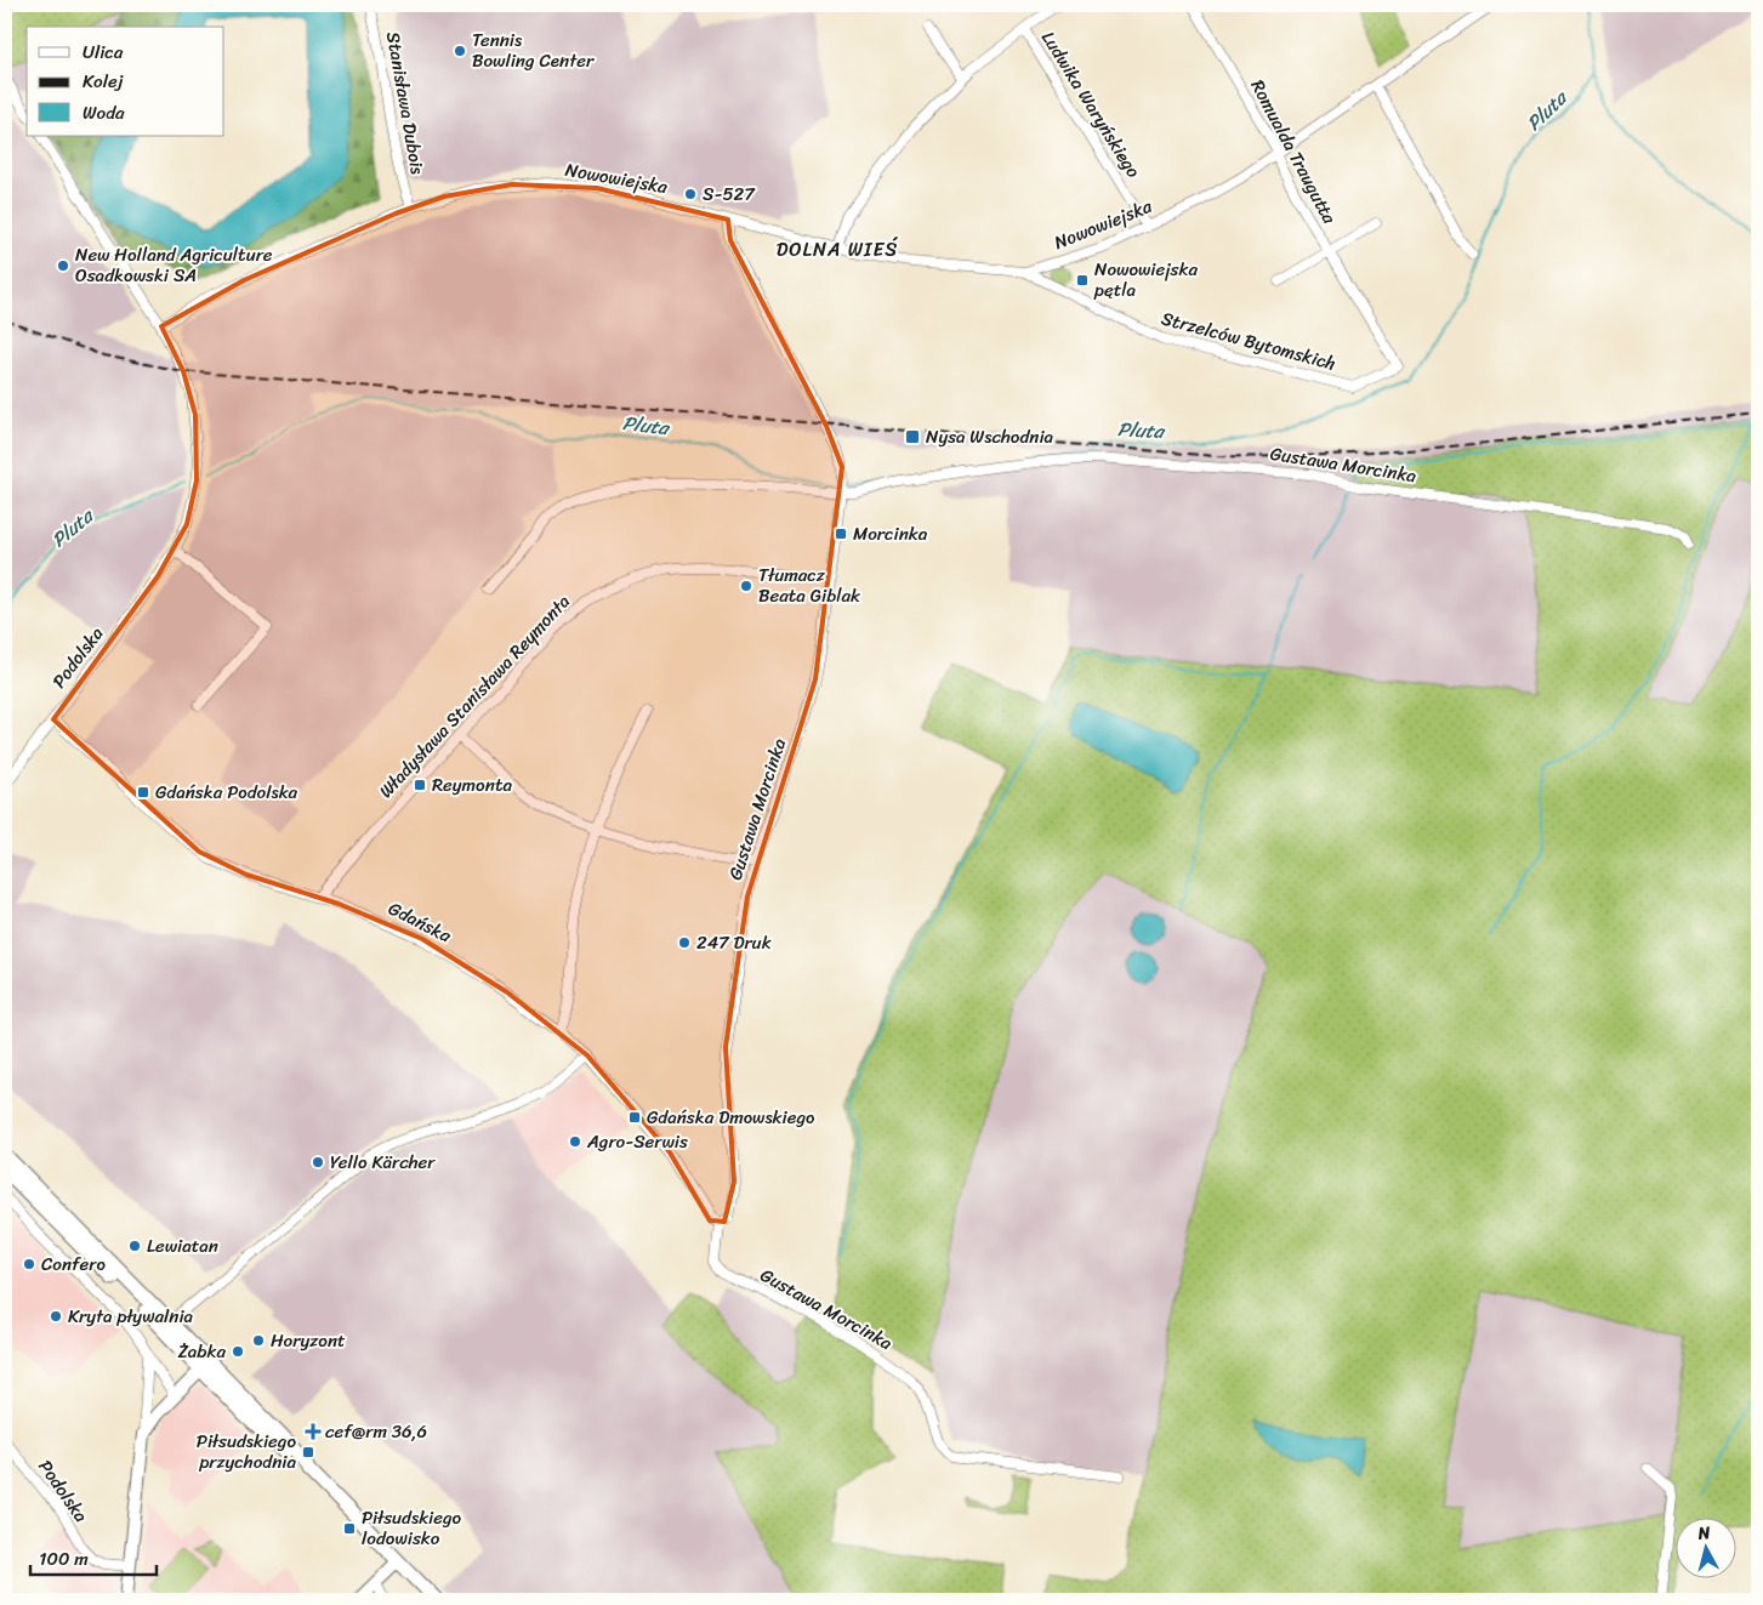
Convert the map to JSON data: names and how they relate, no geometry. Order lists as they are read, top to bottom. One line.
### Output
{"streets":{"street":["Stanisława Dubois","Ludwika Waryńskiego","Romualda Traugutta","Nowowiejska","Strzelców Bytomskich","Gustawa Morcinka","Podolska","Władysława Stanisława Reymonta","Gdańska"]},"crossings":[["Stanisława Dubois","Nowowiejska"],["Ludwika Waryńskiego","Nowowiejska"],["Romualda Traugutta","Nowowiejska"],["Romualda Traugutta","Strzelców Bytomskich"],["Nowowiejska","Strzelców Bytomskich"],["Nowowiejska","Gustawa Morcinka"],["Nowowiejska","Podolska"],["Gustawa Morcinka","Władysława Stanisława Reymonta"],["Gustawa Morcinka","Gdańska"],["Podolska","Gdańska"],["Władysława Stanisława Reymonta","Gdańska"]],"districts":["DOLNA WIEŚ"],"water":["Pluta"],"places":{"other":["Tennis Bowling Center","S-527","New Holland Agriculture Osadkowski SA","Tłumacz Beata Giblak","247 Druk","Agro-Serwis","Yello Kärcher","Lewiatan","Confero","Kryta pływalnia","Horyzont","Żabka"],"transit":["Nowowiejska pętla","Nysa Wschodnia","Morcinka","Reymonta","Gdańska Podolska","Gdańska Dmowskiego","Piłsudskiego przychodnia","Piłsudskiego lodowisko"],"health":["cef@rm 36,6"]},"legend":["Ulica","Kolej","Woda"],"scale_bar":"100 m","north":"top"}
